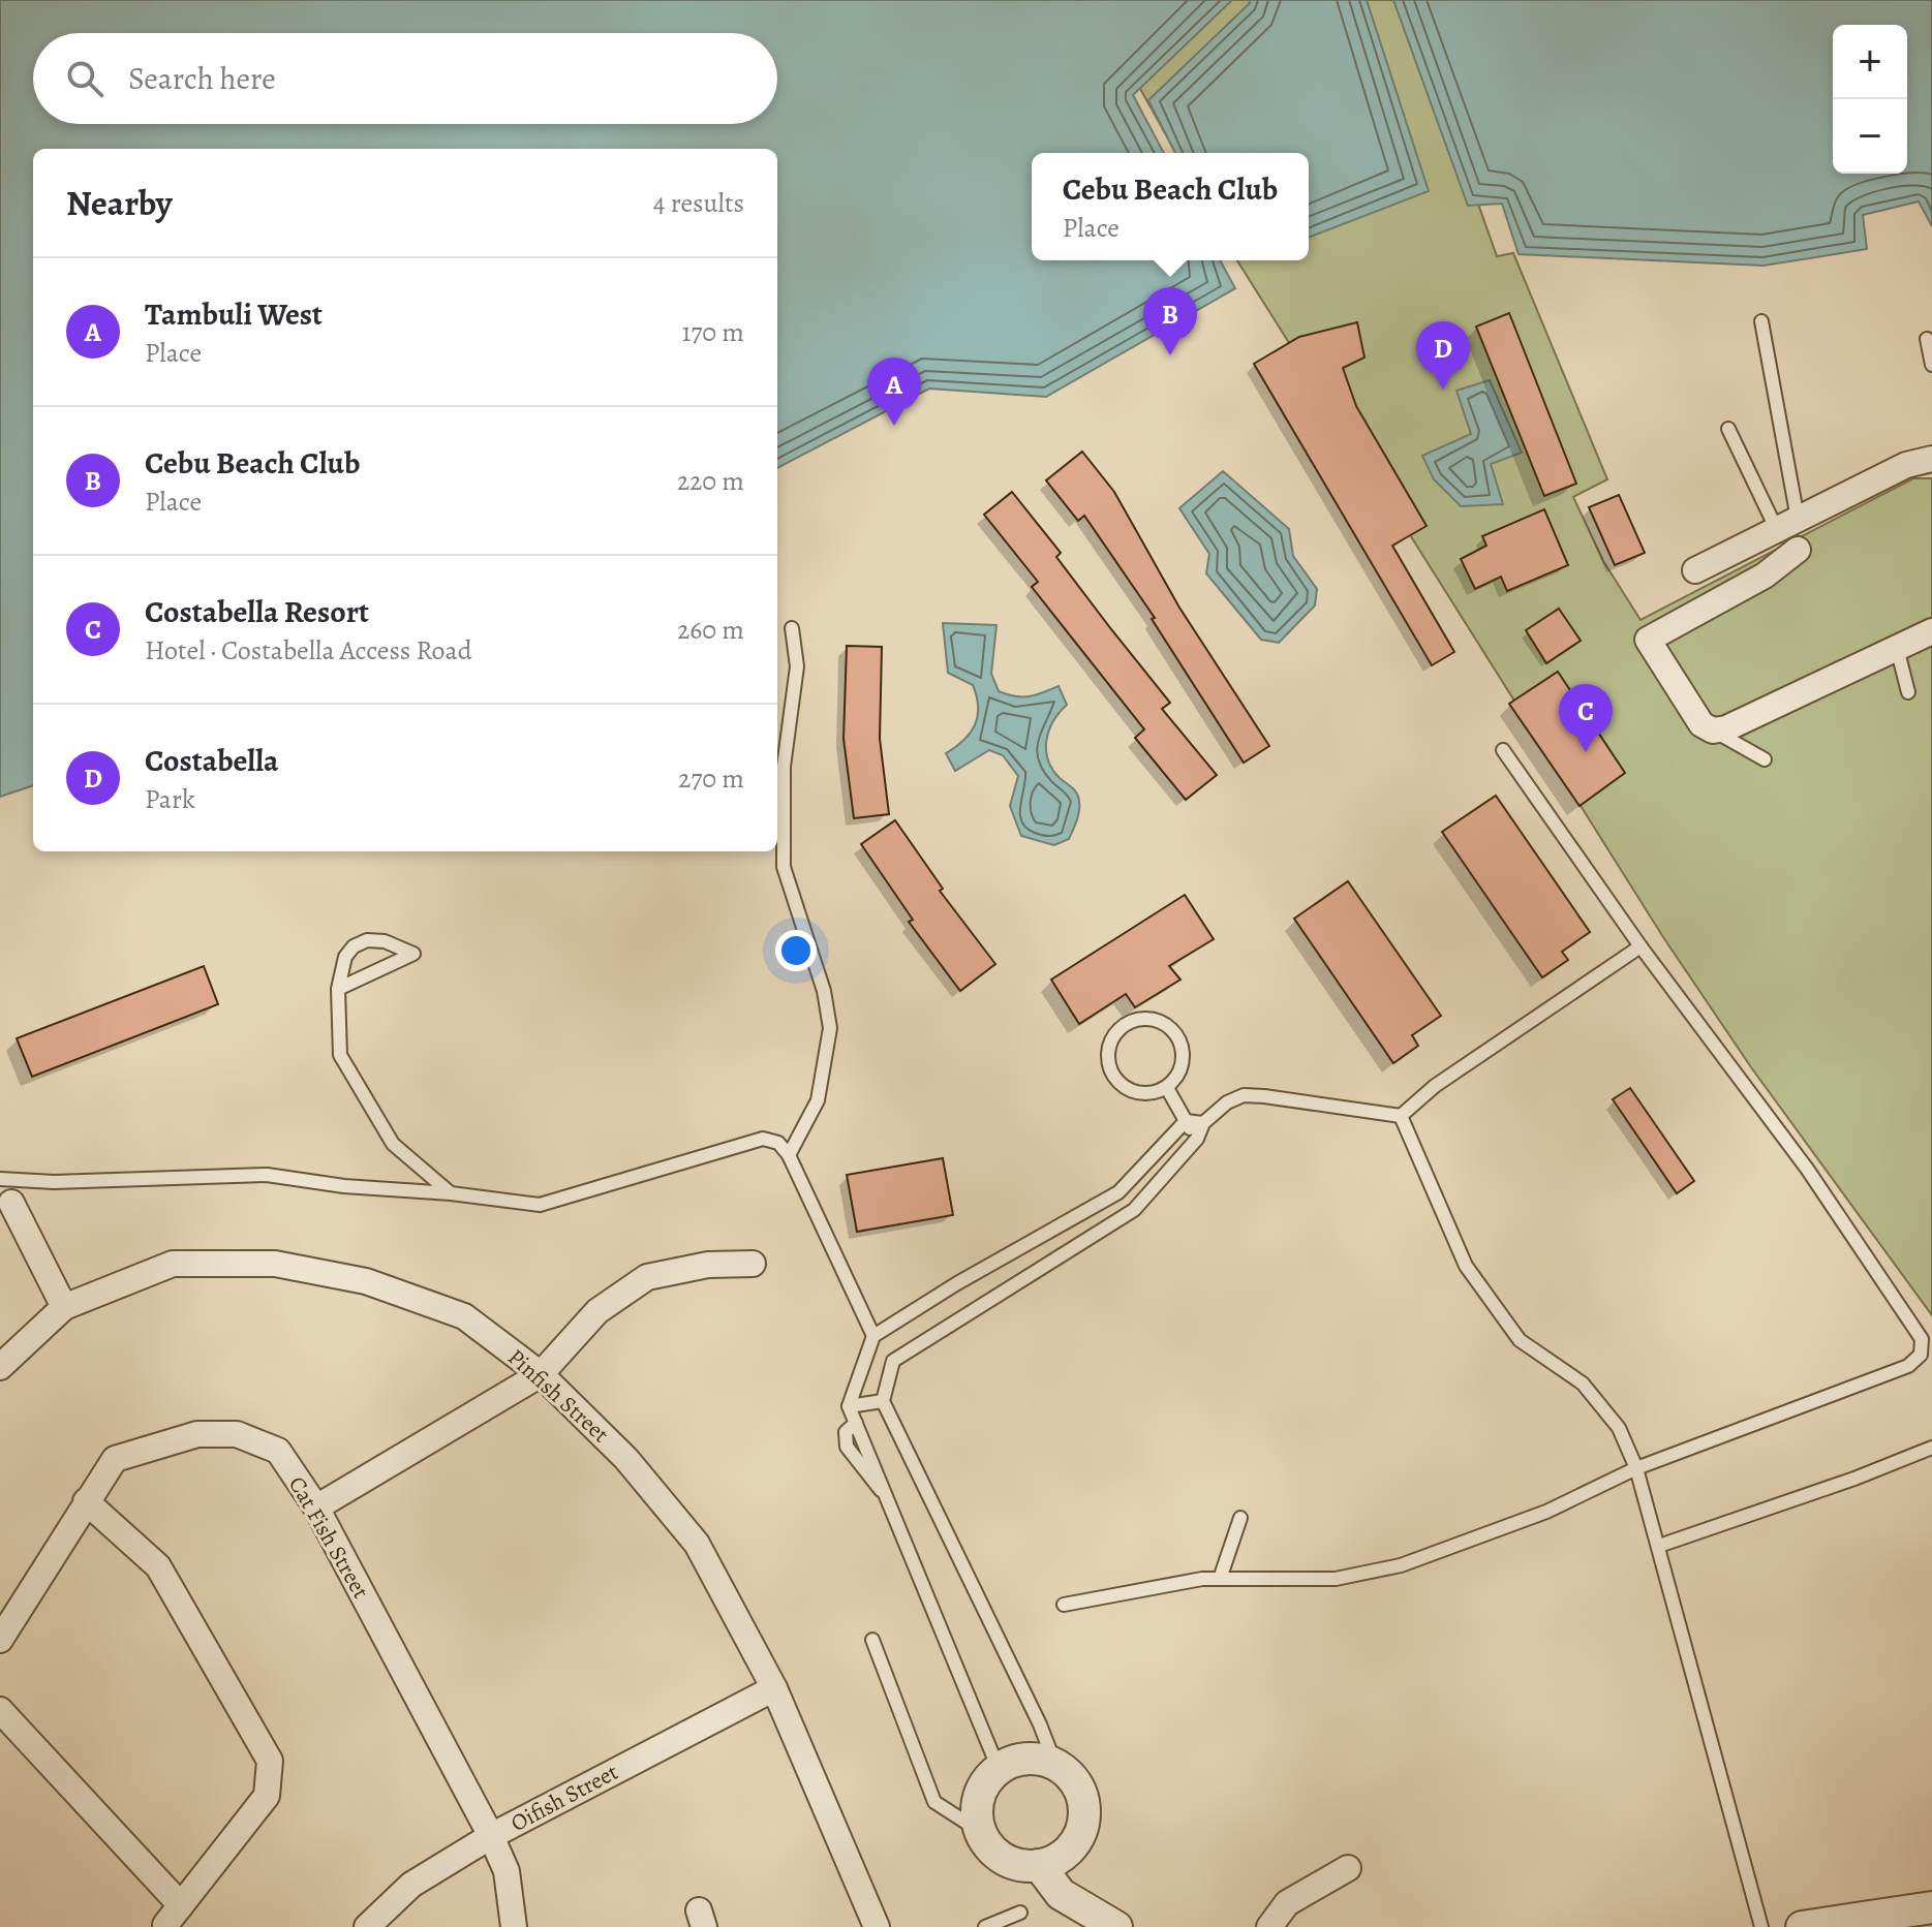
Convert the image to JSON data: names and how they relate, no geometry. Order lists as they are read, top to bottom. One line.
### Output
{"streets":{"street":["Pinfish Street","Cat Fish Street","Oifish Street"]},"crossings":[["Pinfish Street","Oifish Street"],["Cat Fish Street","Oifish Street"]],"page":{"map_buttons":["+","−"],"search":"Search here","heading":["Nearby","4 results"],"popup":["Cebu Beach Club","Place"],"list":[{"mark":"A","name":"Tambuli West","note":"Place","value":"170 m"},{"mark":"B","name":"Cebu Beach Club","note":"Place","value":"220 m"},{"mark":"C","name":"Costabella Resort","note":"Hotel · Costabella Access Road","value":"260 m"},{"mark":"D","name":"Costabella","note":"Park","value":"270 m"}],"pins":["B","D","A","C"]}}
